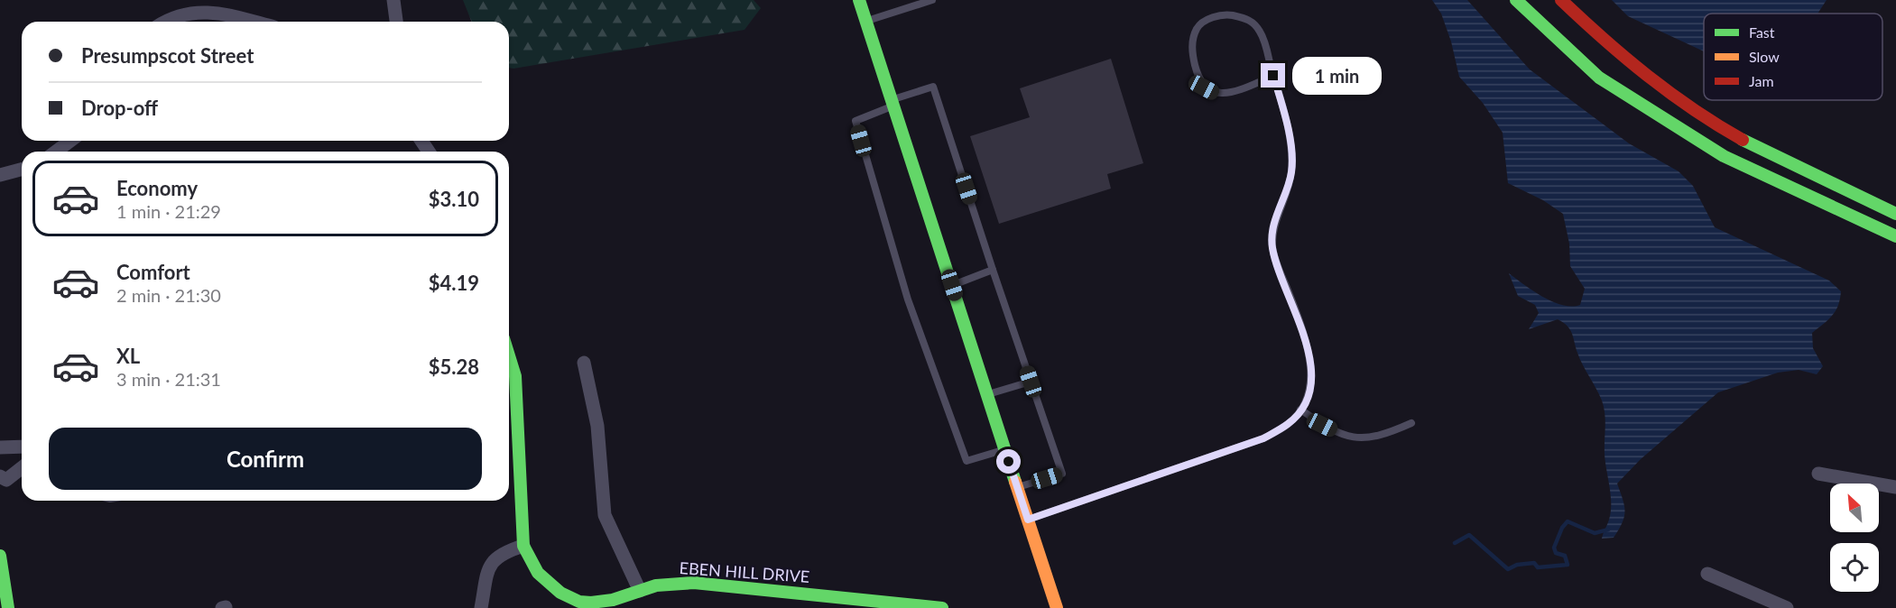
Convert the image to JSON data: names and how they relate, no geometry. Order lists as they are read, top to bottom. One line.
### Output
{"streets":{"main road":["EBEN HILL DRIVE"]},"legend":["Fast","Slow","Jam"],"north":"top left","page":{"banner":["Presumpscot Street","Drop-off"],"bubble":"1 min","list":[{"name":"Economy","note":"1 min · 21:29","value":"$3.10"},{"name":"Comfort","note":"2 min · 21:30","value":"$4.19"},{"name":"XL","note":"3 min · 21:31","value":"$5.28"}],"buttons":"Confirm"}}
